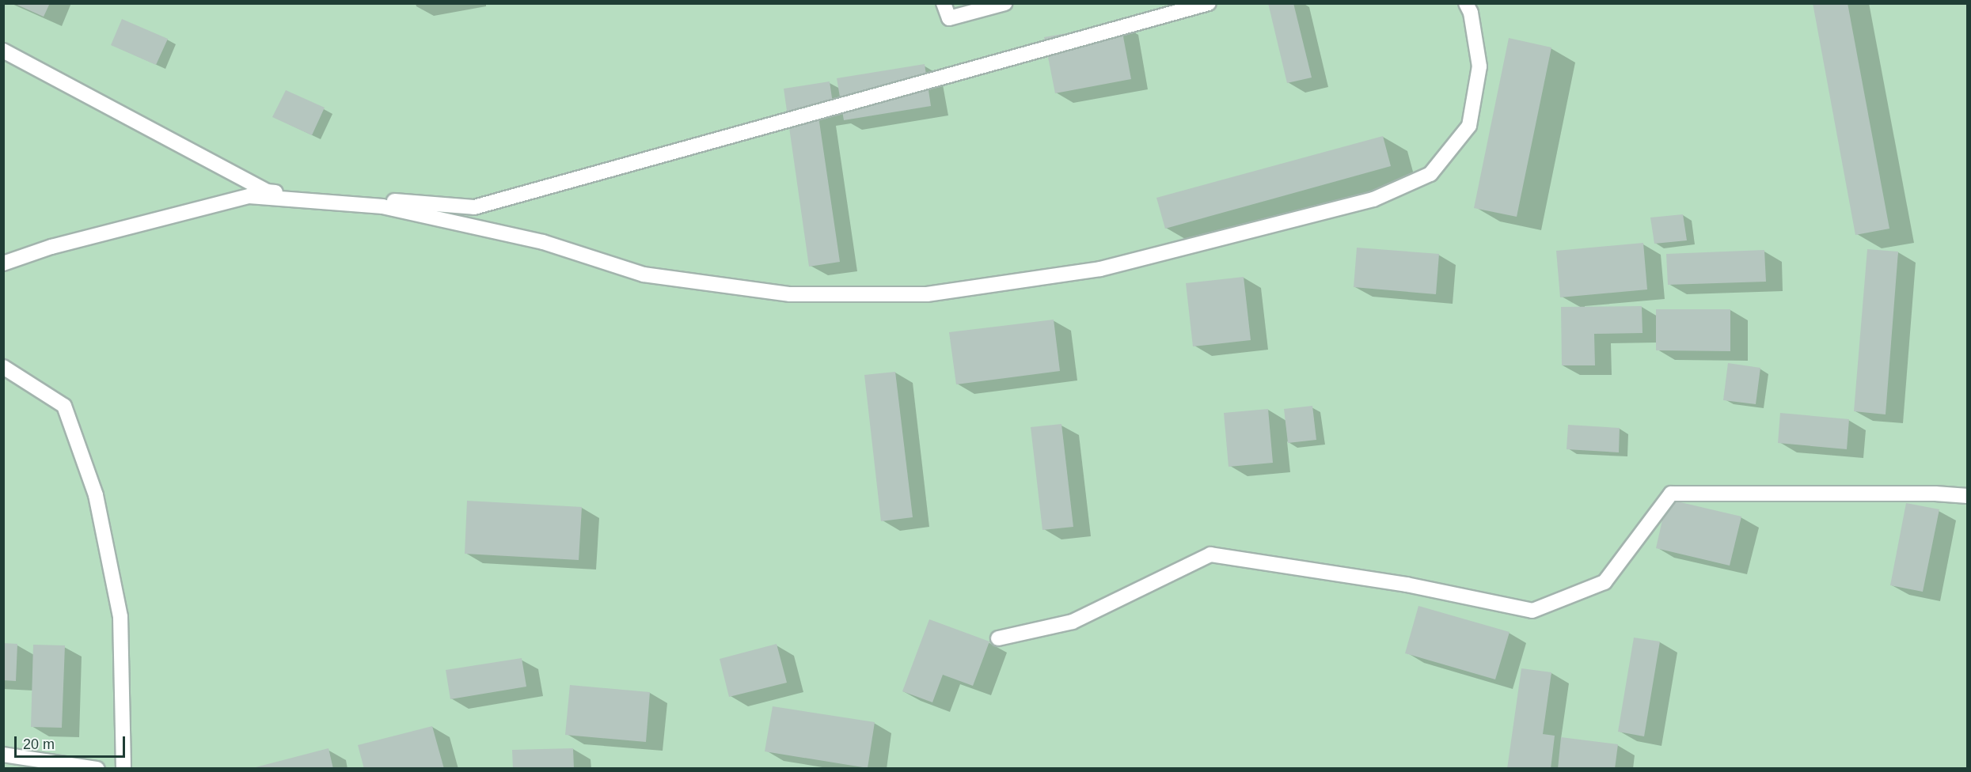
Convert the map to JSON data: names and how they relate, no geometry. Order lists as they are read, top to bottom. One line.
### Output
{"scale_bar":"20 m"}
